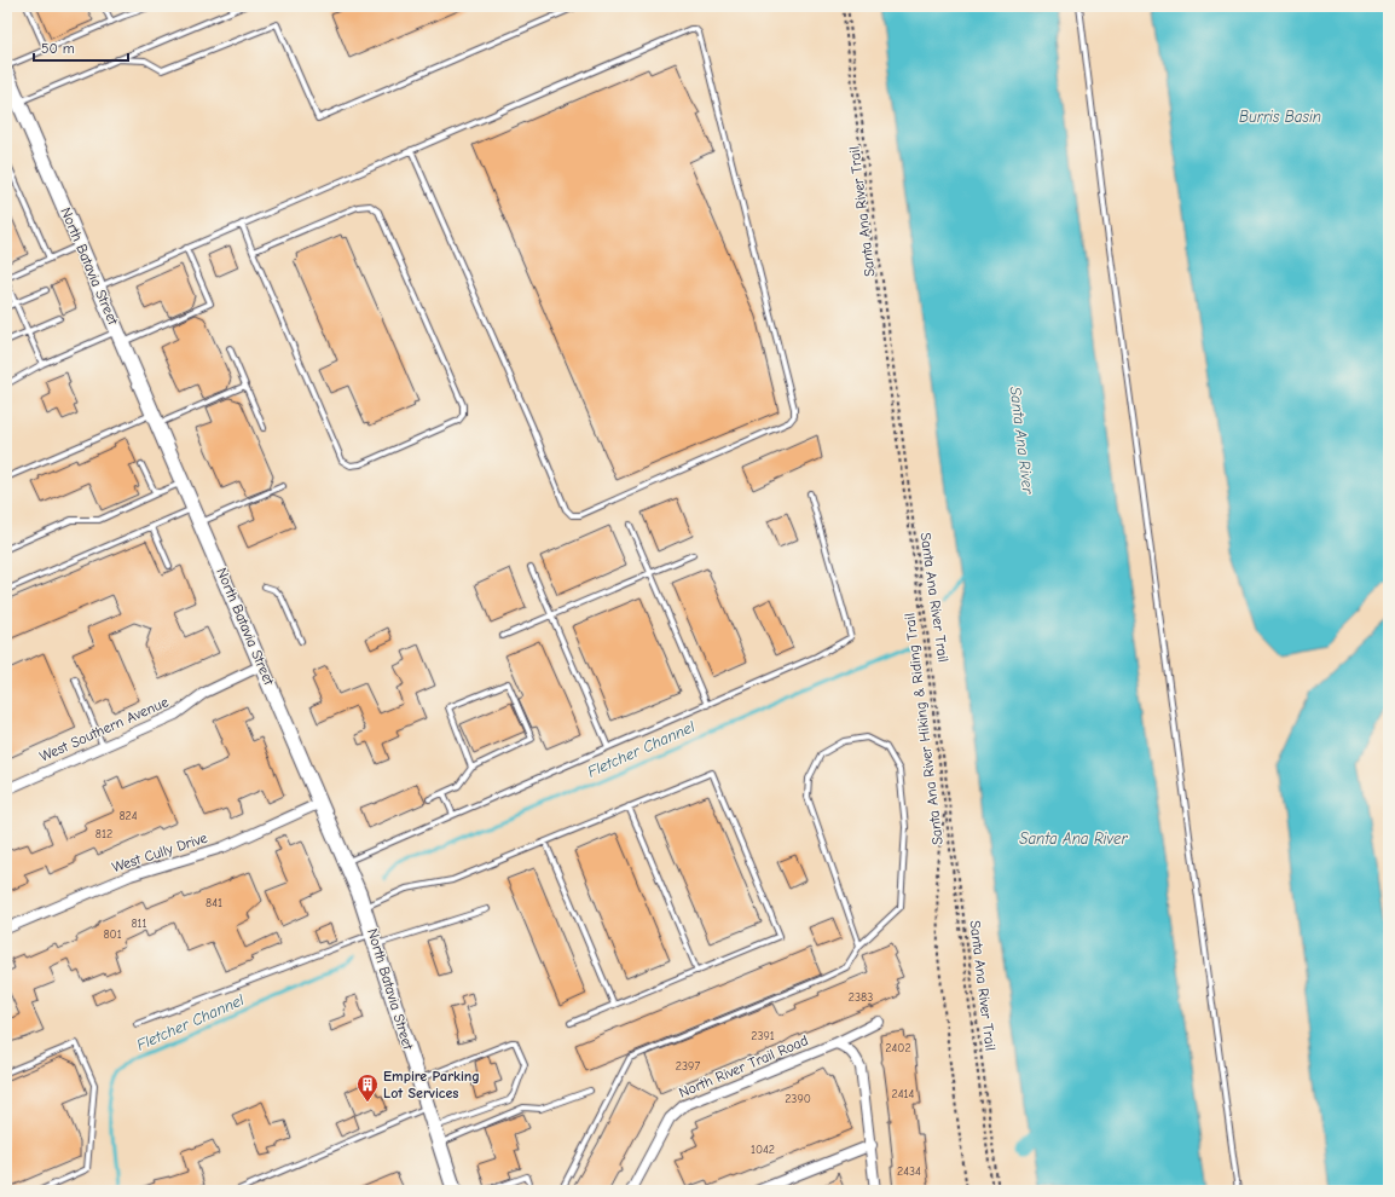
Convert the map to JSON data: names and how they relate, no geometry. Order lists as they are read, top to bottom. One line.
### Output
{"streets":{"main road":["North Batavia Street"],"street":["West Southern Avenue","West Cully Drive","North River Trail Road"],"path":["Santa Ana River Trail","Santa Ana River Hiking & Riding Trail"]},"crossings":[["North Batavia Street","West Southern Avenue"],["North Batavia Street","West Cully Drive"]],"water":["Burris Basin","Santa Ana River","Fletcher Channel"],"places":{"building":["Empire Parking Lot Services"]},"house_numbers":["824","812","841","811","801","2383","2391","2402","2397","2414","2390","1042","2434"],"scale_bar":"50 m"}
